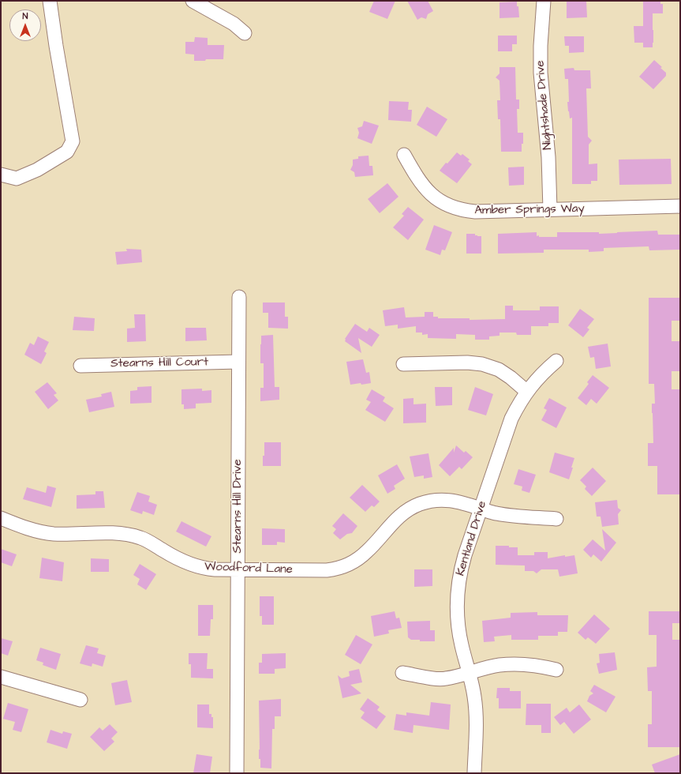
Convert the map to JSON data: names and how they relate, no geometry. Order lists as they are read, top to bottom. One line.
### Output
{"streets":{"street":["Nightshade Drive","Amber Springs Way","Stearns Hill Court","Stearns Hill Drive","Kentland Drive","Woodford Lane"]},"crossings":[["Nightshade Drive","Amber Springs Way"],["Stearns Hill Court","Stearns Hill Drive"],["Stearns Hill Drive","Woodford Lane"],["Kentland Drive","Woodford Lane"]],"north":"top"}
